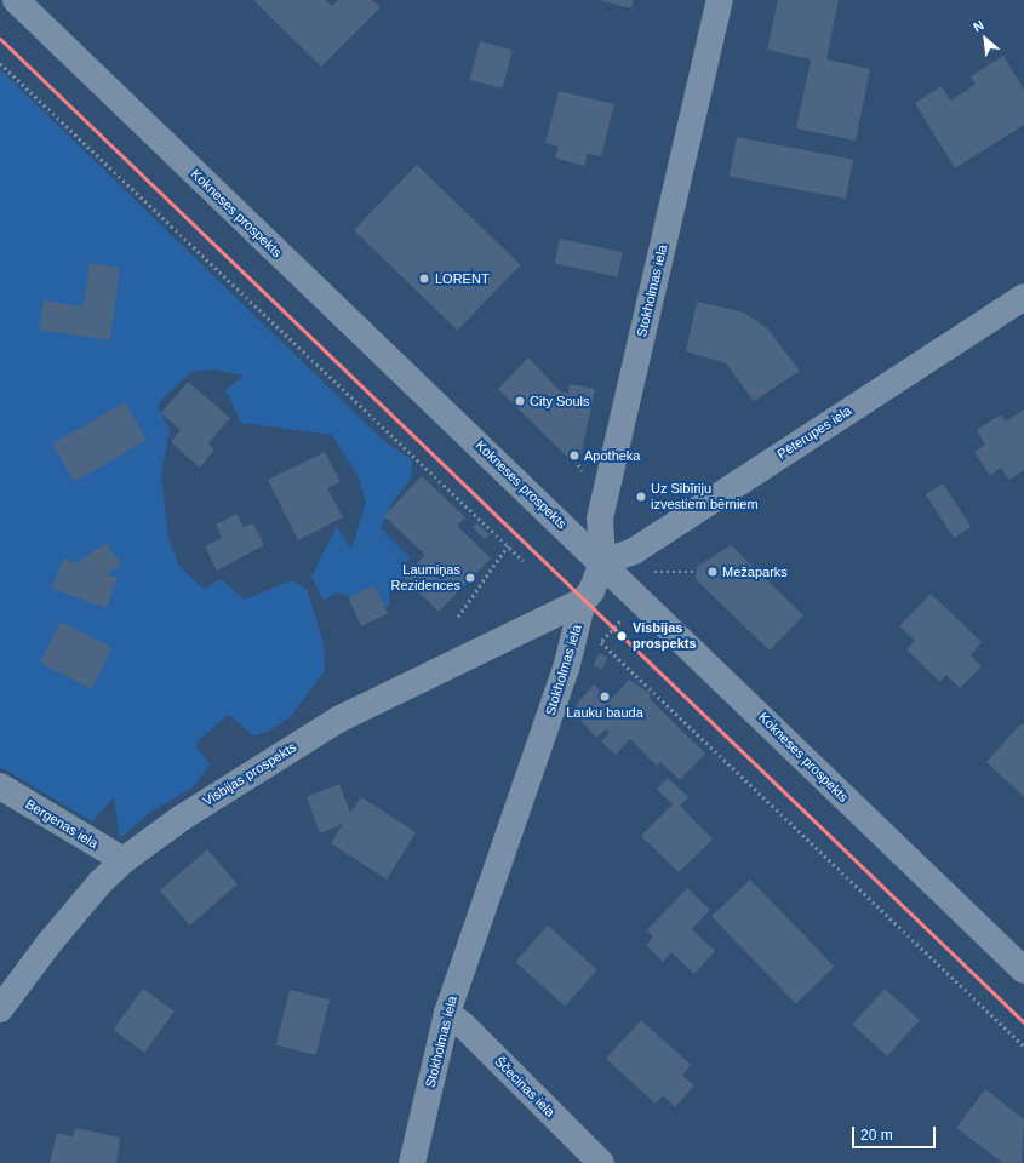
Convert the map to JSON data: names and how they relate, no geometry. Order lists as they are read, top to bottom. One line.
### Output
{"streets":{"street":["Kokneses prospekts","Stokholmas iela","Pēterupes iela","Visbijas prospekts","Bergenas iela","Ščecinas iela"]},"crossings":[["Kokneses prospekts","Stokholmas iela"],["Kokneses prospekts","Pēterupes iela"],["Stokholmas iela","Pēterupes iela"],["Stokholmas iela","Visbijas prospekts"],["Stokholmas iela","Ščecinas iela"],["Visbijas prospekts","Bergenas iela"]],"places":["LORENT","City Souls","Apotheka","Uz Sibīriju izvestiem bērniem","Mežaparks","Laumiņas Rezidences","Visbijas prospekts","Lauku bauda"],"scale_bar":"20 m","north":"top left"}
